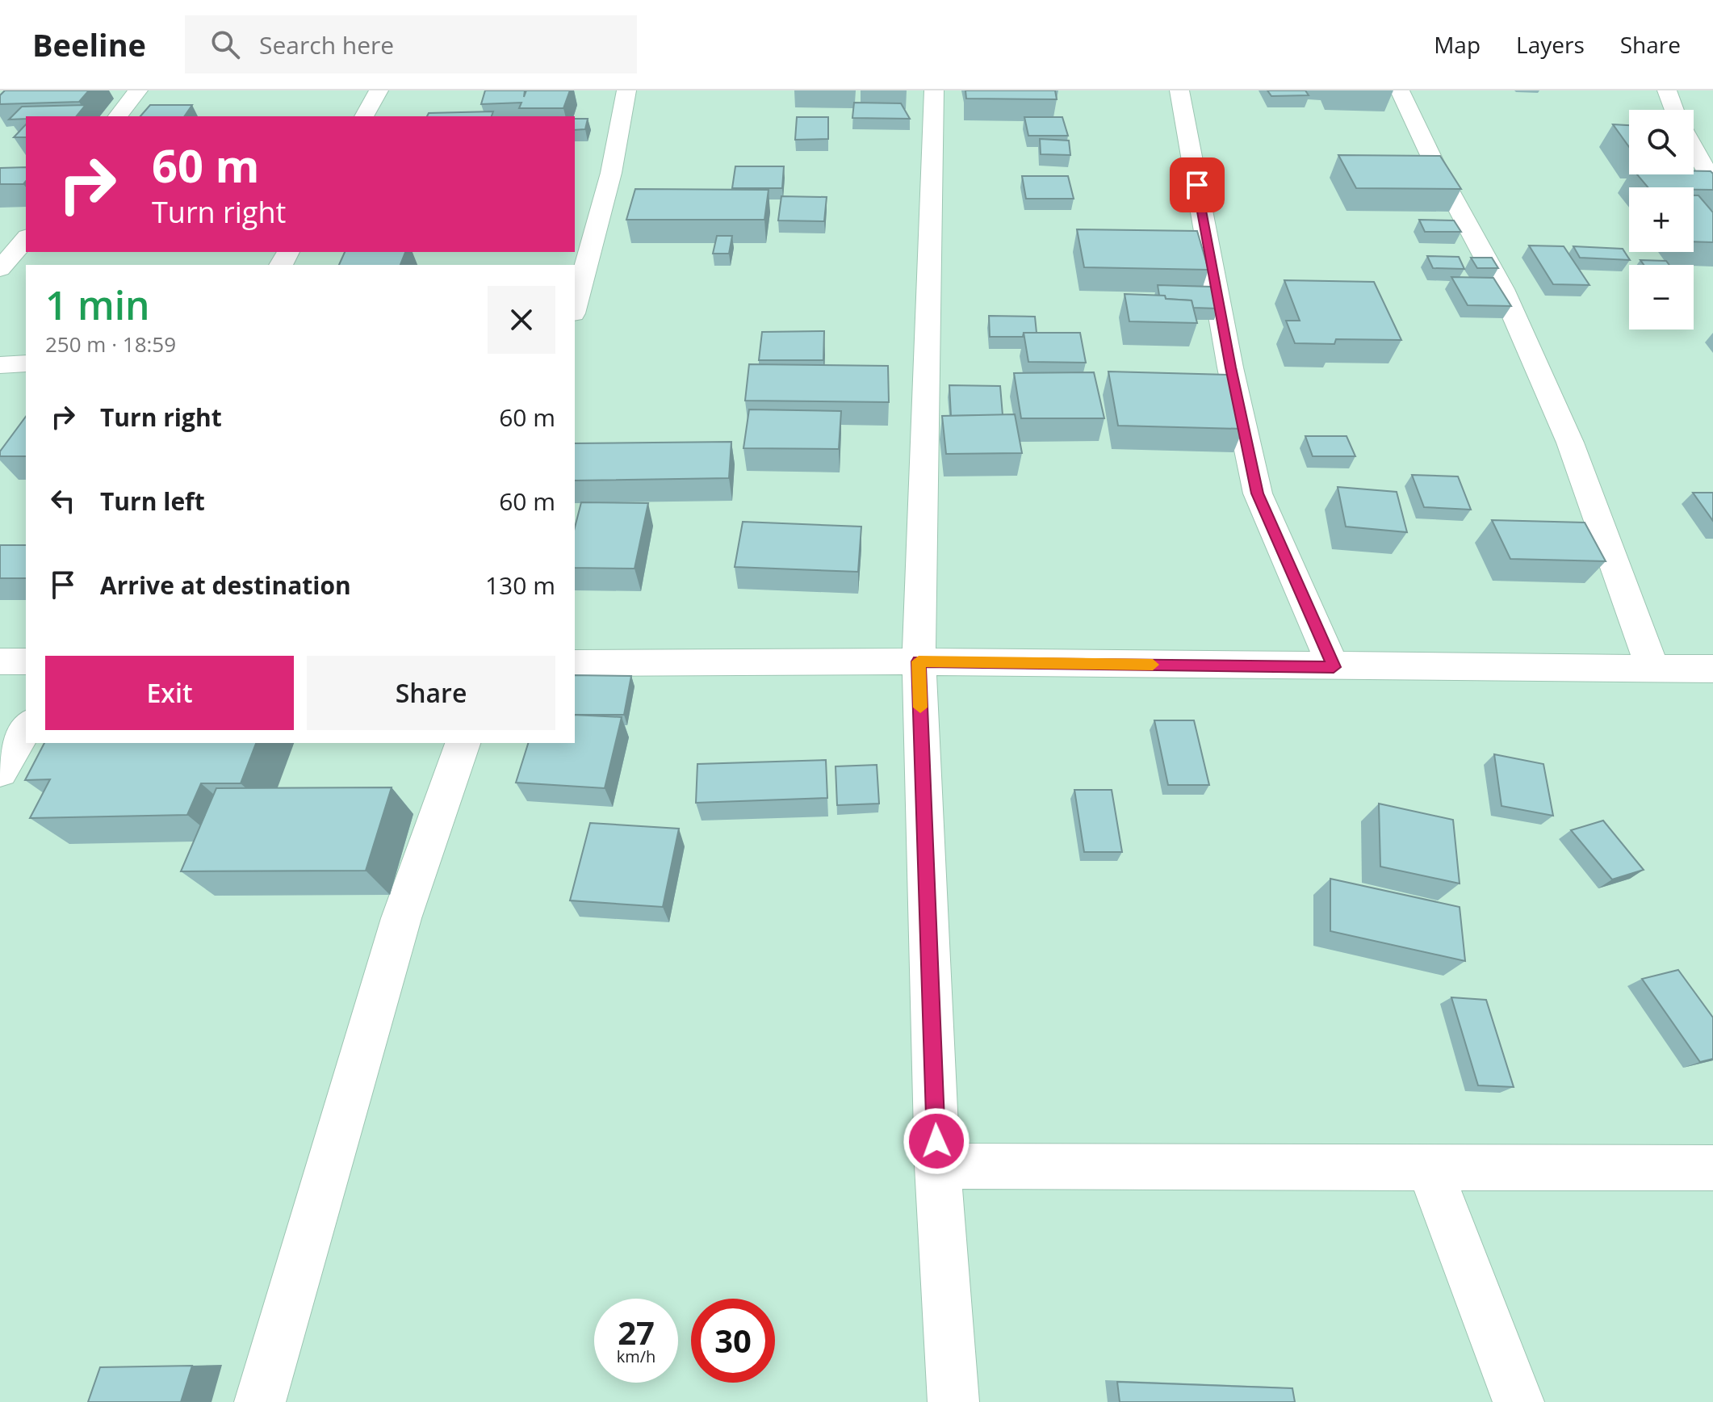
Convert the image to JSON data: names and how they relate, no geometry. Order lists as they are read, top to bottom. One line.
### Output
{"page":{"header":"Beeline","search":"Search here","nav":["Map","Layers","Share"],"map_buttons":["+","−"],"turn":["60 m","Turn right"],"heading":["1 min","250 m · 18:59"],"list":[{"name":"Turn right","value":"60 m"},{"name":"Turn left","value":"60 m"},{"name":"Arrive at destination","value":"130 m"}],"buttons":["Exit","Share"],"speed":"27 km/h","limit":"30"}}
